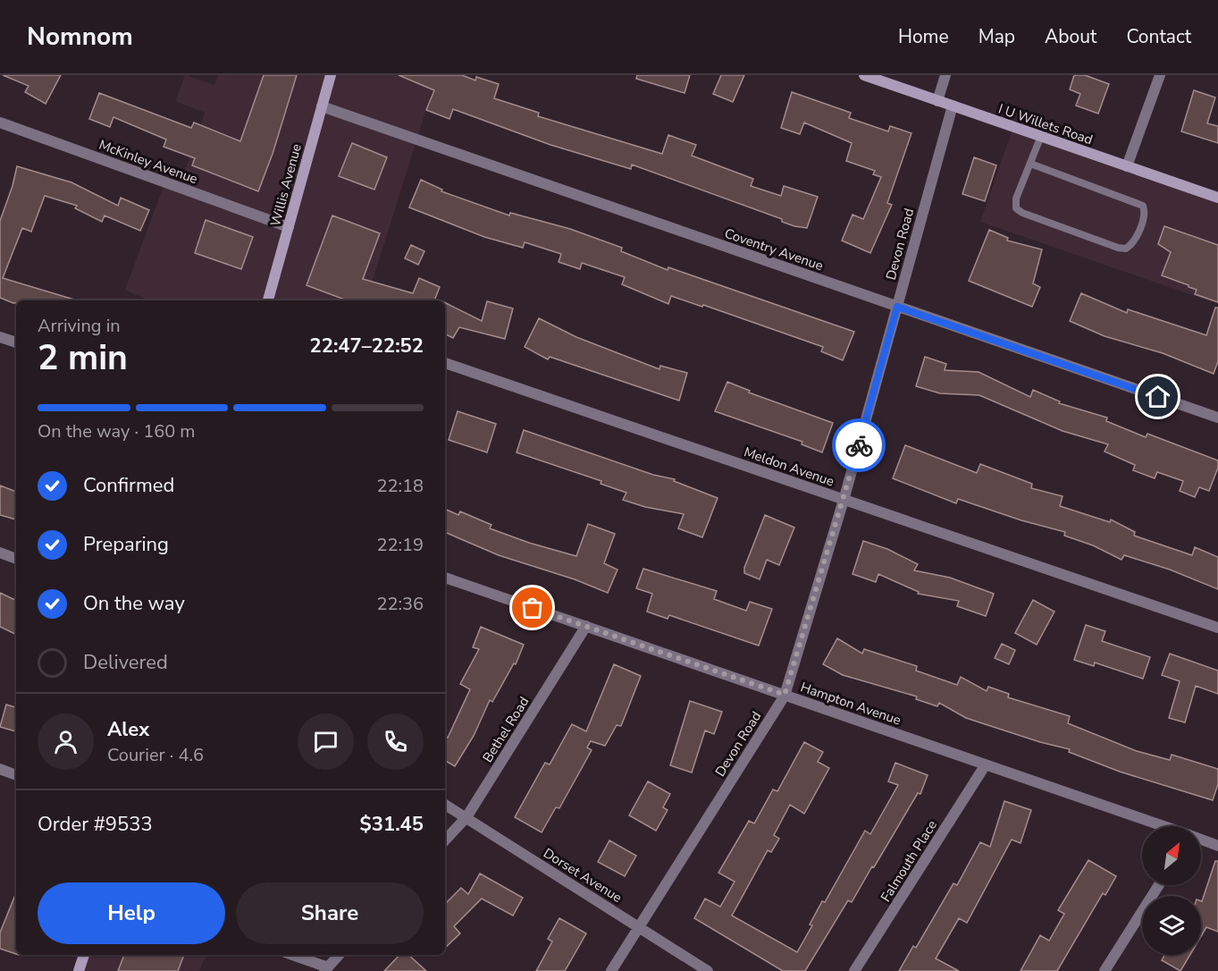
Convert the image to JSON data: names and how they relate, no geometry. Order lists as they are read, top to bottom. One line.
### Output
{"streets":{"main road":["I U Willets Road","Willis Avenue"],"street":["McKinley Avenue","Devon Road","Coventry Avenue","Meldon Avenue","Hampton Avenue","Bethel Road","Falmouth Place","Dorset Avenue"]},"crossings":[["I U Willets Road","Devon Road"],["McKinley Avenue","Willis Avenue"],["Willis Avenue","Coventry Avenue"],["Devon Road","Coventry Avenue"],["Devon Road","Meldon Avenue"],["Devon Road","Hampton Avenue"],["Devon Road","Dorset Avenue"],["Hampton Avenue","Bethel Road"],["Hampton Avenue","Falmouth Place"],["Bethel Road","Dorset Avenue"]],"north":"top right","page":{"header":"Nomnom","nav":["Home","Map","About","Contact"],"heading":["2 min","Arriving in","22:47–22:52"],"panel":["Alex","Courier · 4.6","Order #9533","$31.45"],"bar":"On the way · 160 m","list":[["Confirmed","22:18"],["Preparing","22:19"],["On the way","22:36"],"Delivered"],"buttons":["Help","Share"]}}
